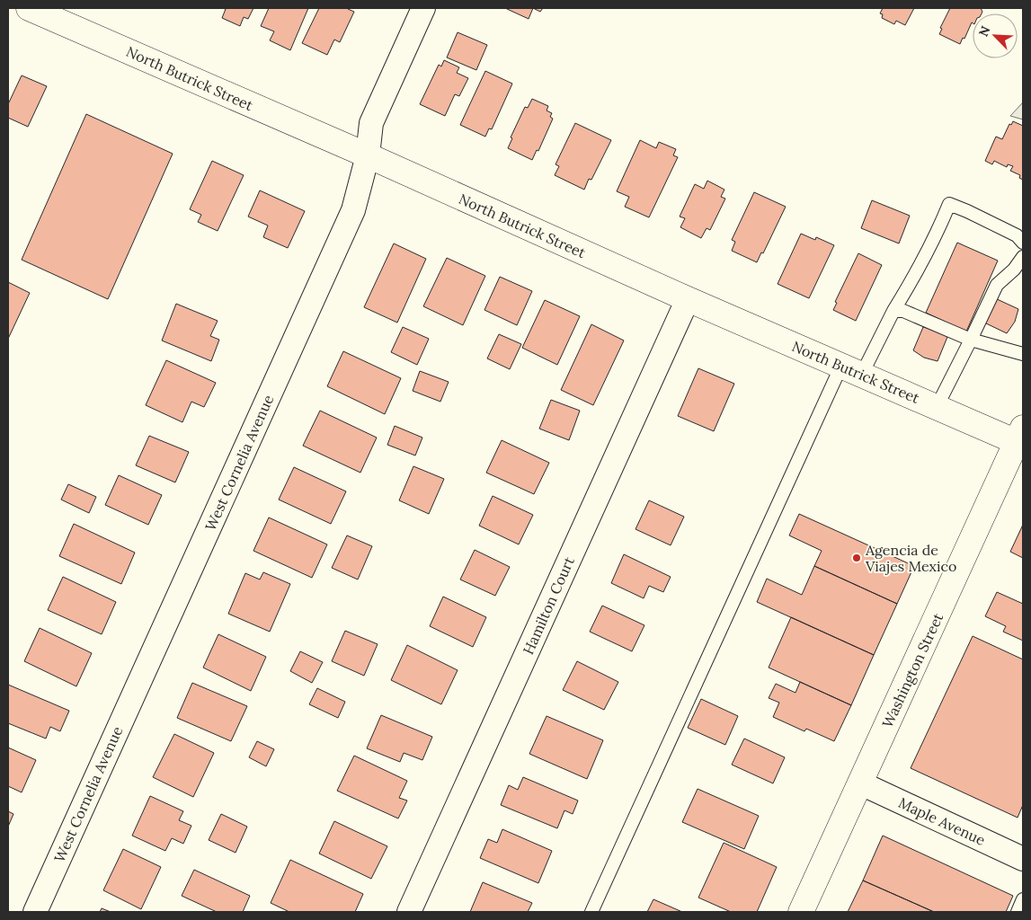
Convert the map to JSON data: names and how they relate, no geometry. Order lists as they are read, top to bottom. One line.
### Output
{"streets":{"street":["North Butrick Street","West Cornelia Avenue","Hamilton Court","Washington Street","Maple Avenue"]},"crossings":[["North Butrick Street","West Cornelia Avenue"],["North Butrick Street","Hamilton Court"],["North Butrick Street","Washington Street"],["Washington Street","Maple Avenue"]],"places":["Agencia de Viajes Mexico"],"north":"top left"}
